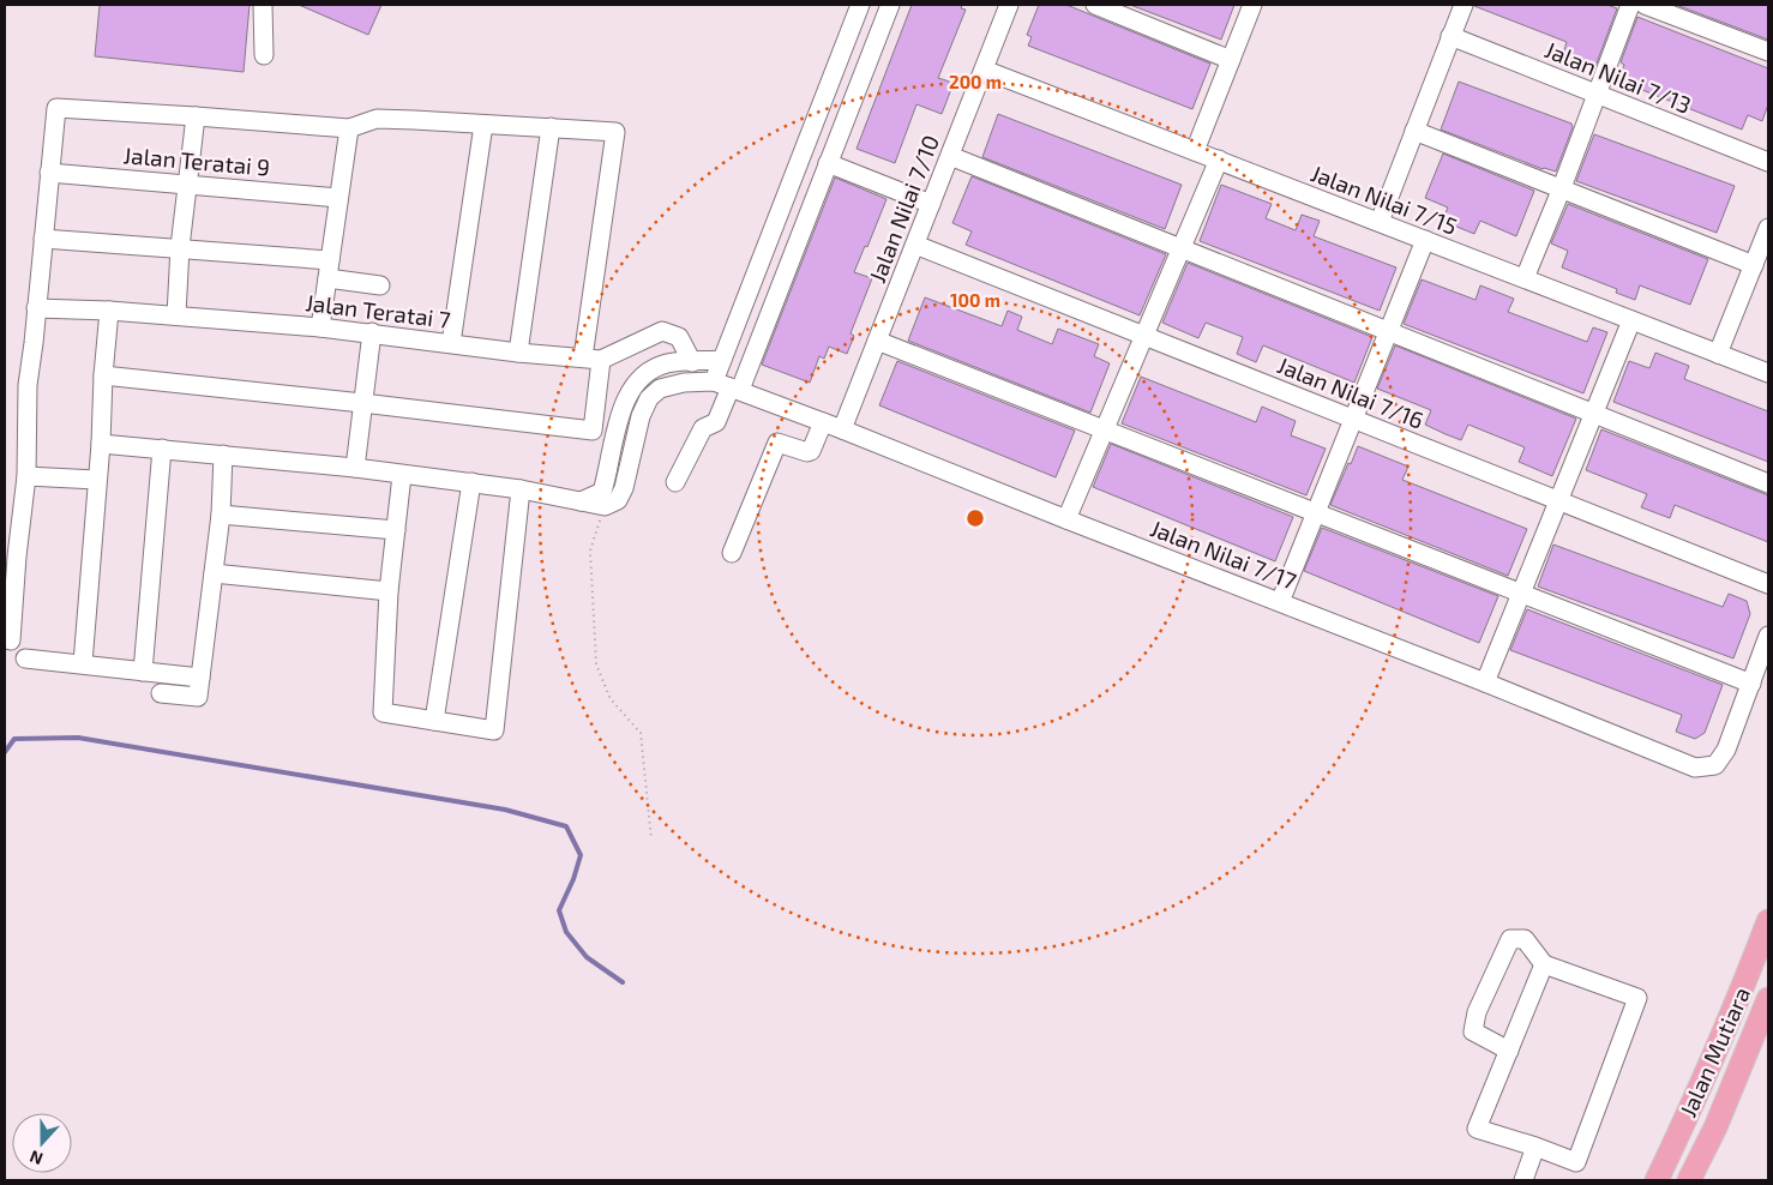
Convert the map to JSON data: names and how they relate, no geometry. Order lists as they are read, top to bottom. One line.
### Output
{"streets":{"main road":["Jalan Mutiara"],"street":["Jalan Nilai 7/13","Jalan Teratai 9","Jalan Nilai 7/15","Jalan Nilai 7/10","Jalan Teratai 7","Jalan Nilai 7/16","Jalan Nilai 7/17"]},"crossings":[["Jalan Nilai 7/15","Jalan Nilai 7/10"],["Jalan Nilai 7/10","Jalan Nilai 7/16"],["Jalan Nilai 7/10","Jalan Nilai 7/17"]],"north":"bottom","rings":["200 m","100 m"]}
